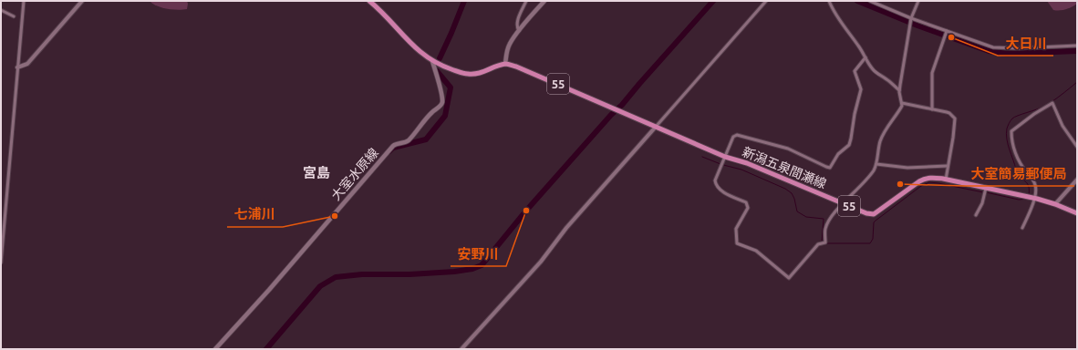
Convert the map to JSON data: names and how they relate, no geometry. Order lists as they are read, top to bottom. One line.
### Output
{"streets":{"main road":["55","新潟五泉間瀬線","大室水原線"]},"districts":["宮島"],"places":["大日川","大室簡易郵便局","安野川","七浦川"]}
